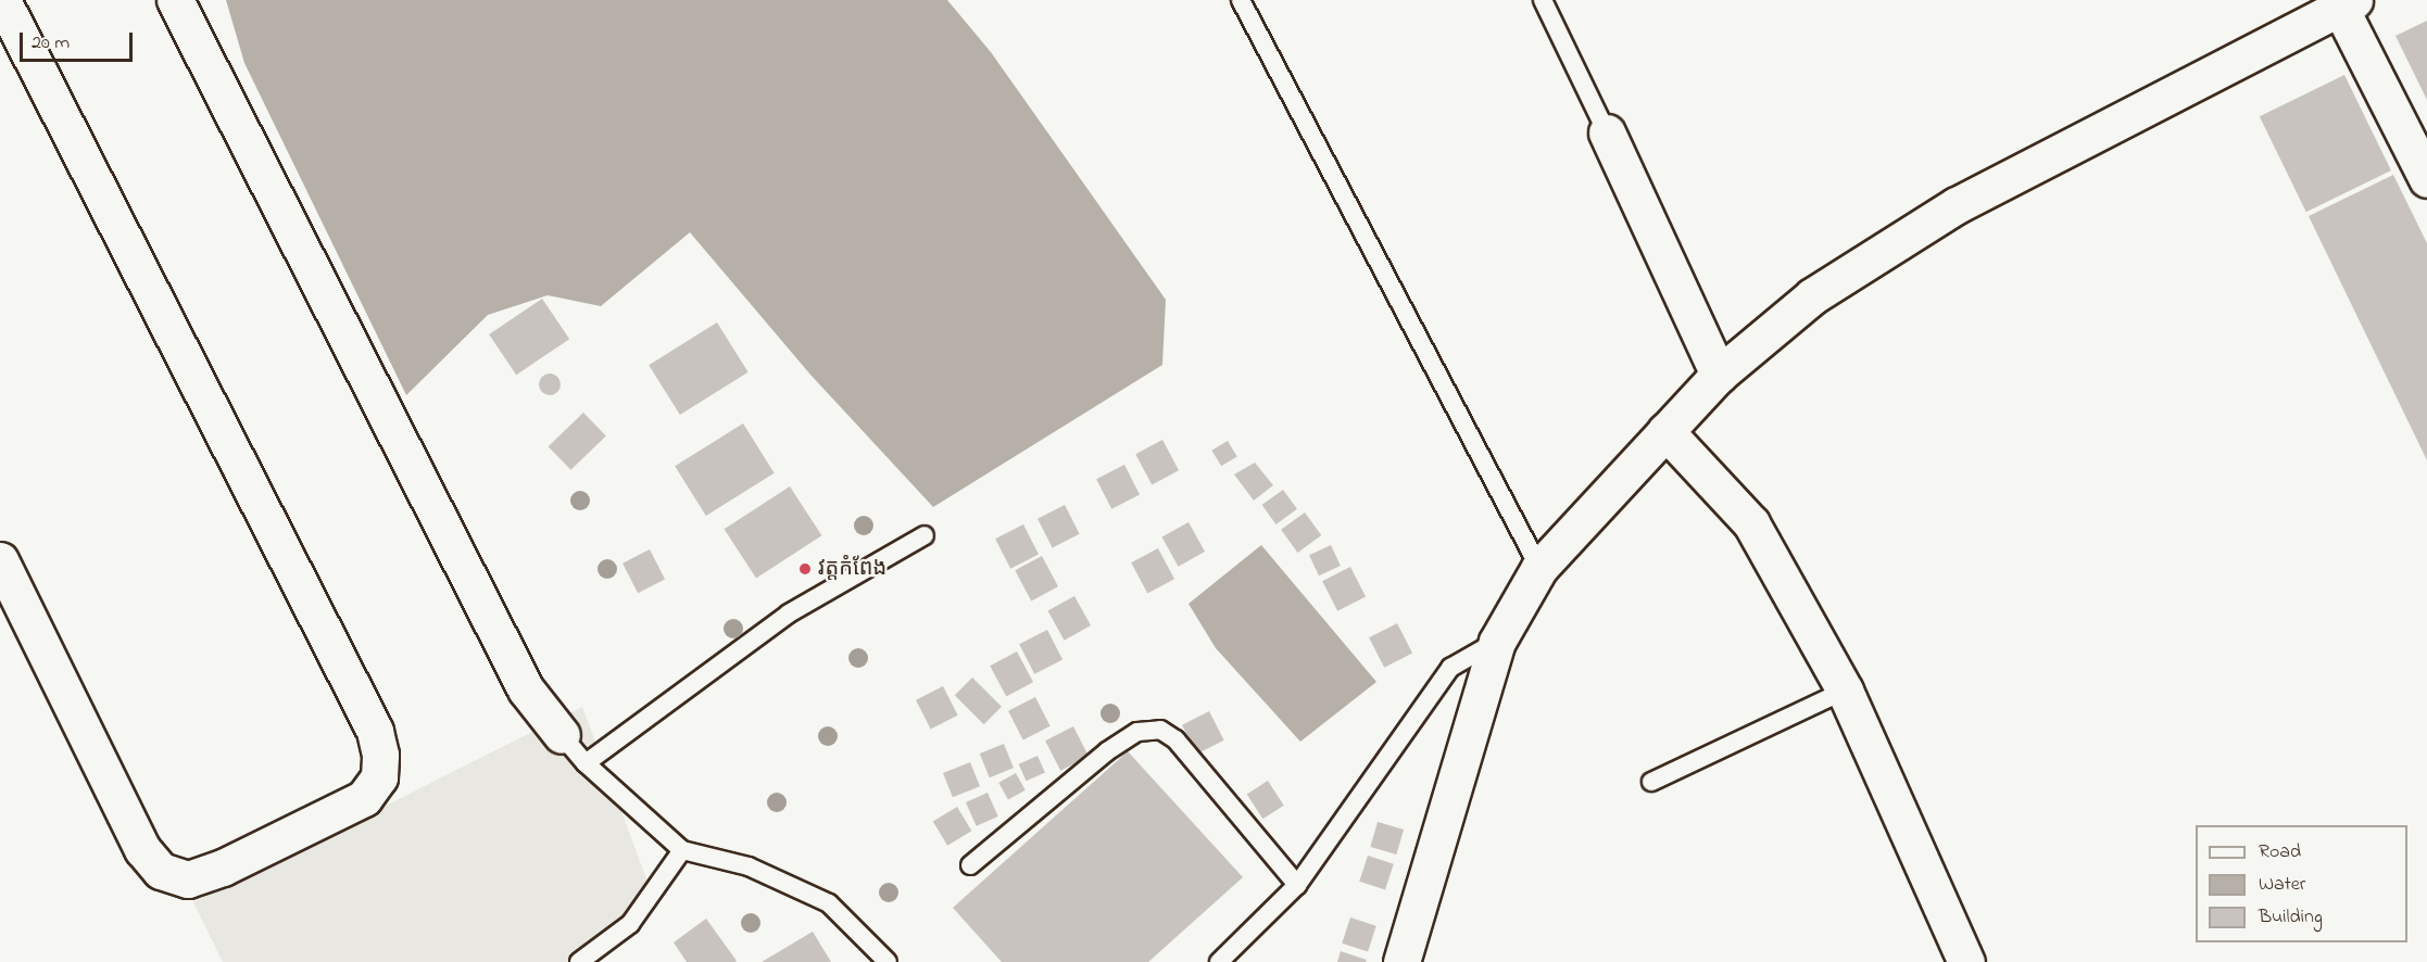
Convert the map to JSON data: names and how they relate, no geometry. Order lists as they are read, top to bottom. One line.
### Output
{"places":["វត្តកំពែង"],"legend":["Road","Water","Building"],"scale_bar":"20 m"}
